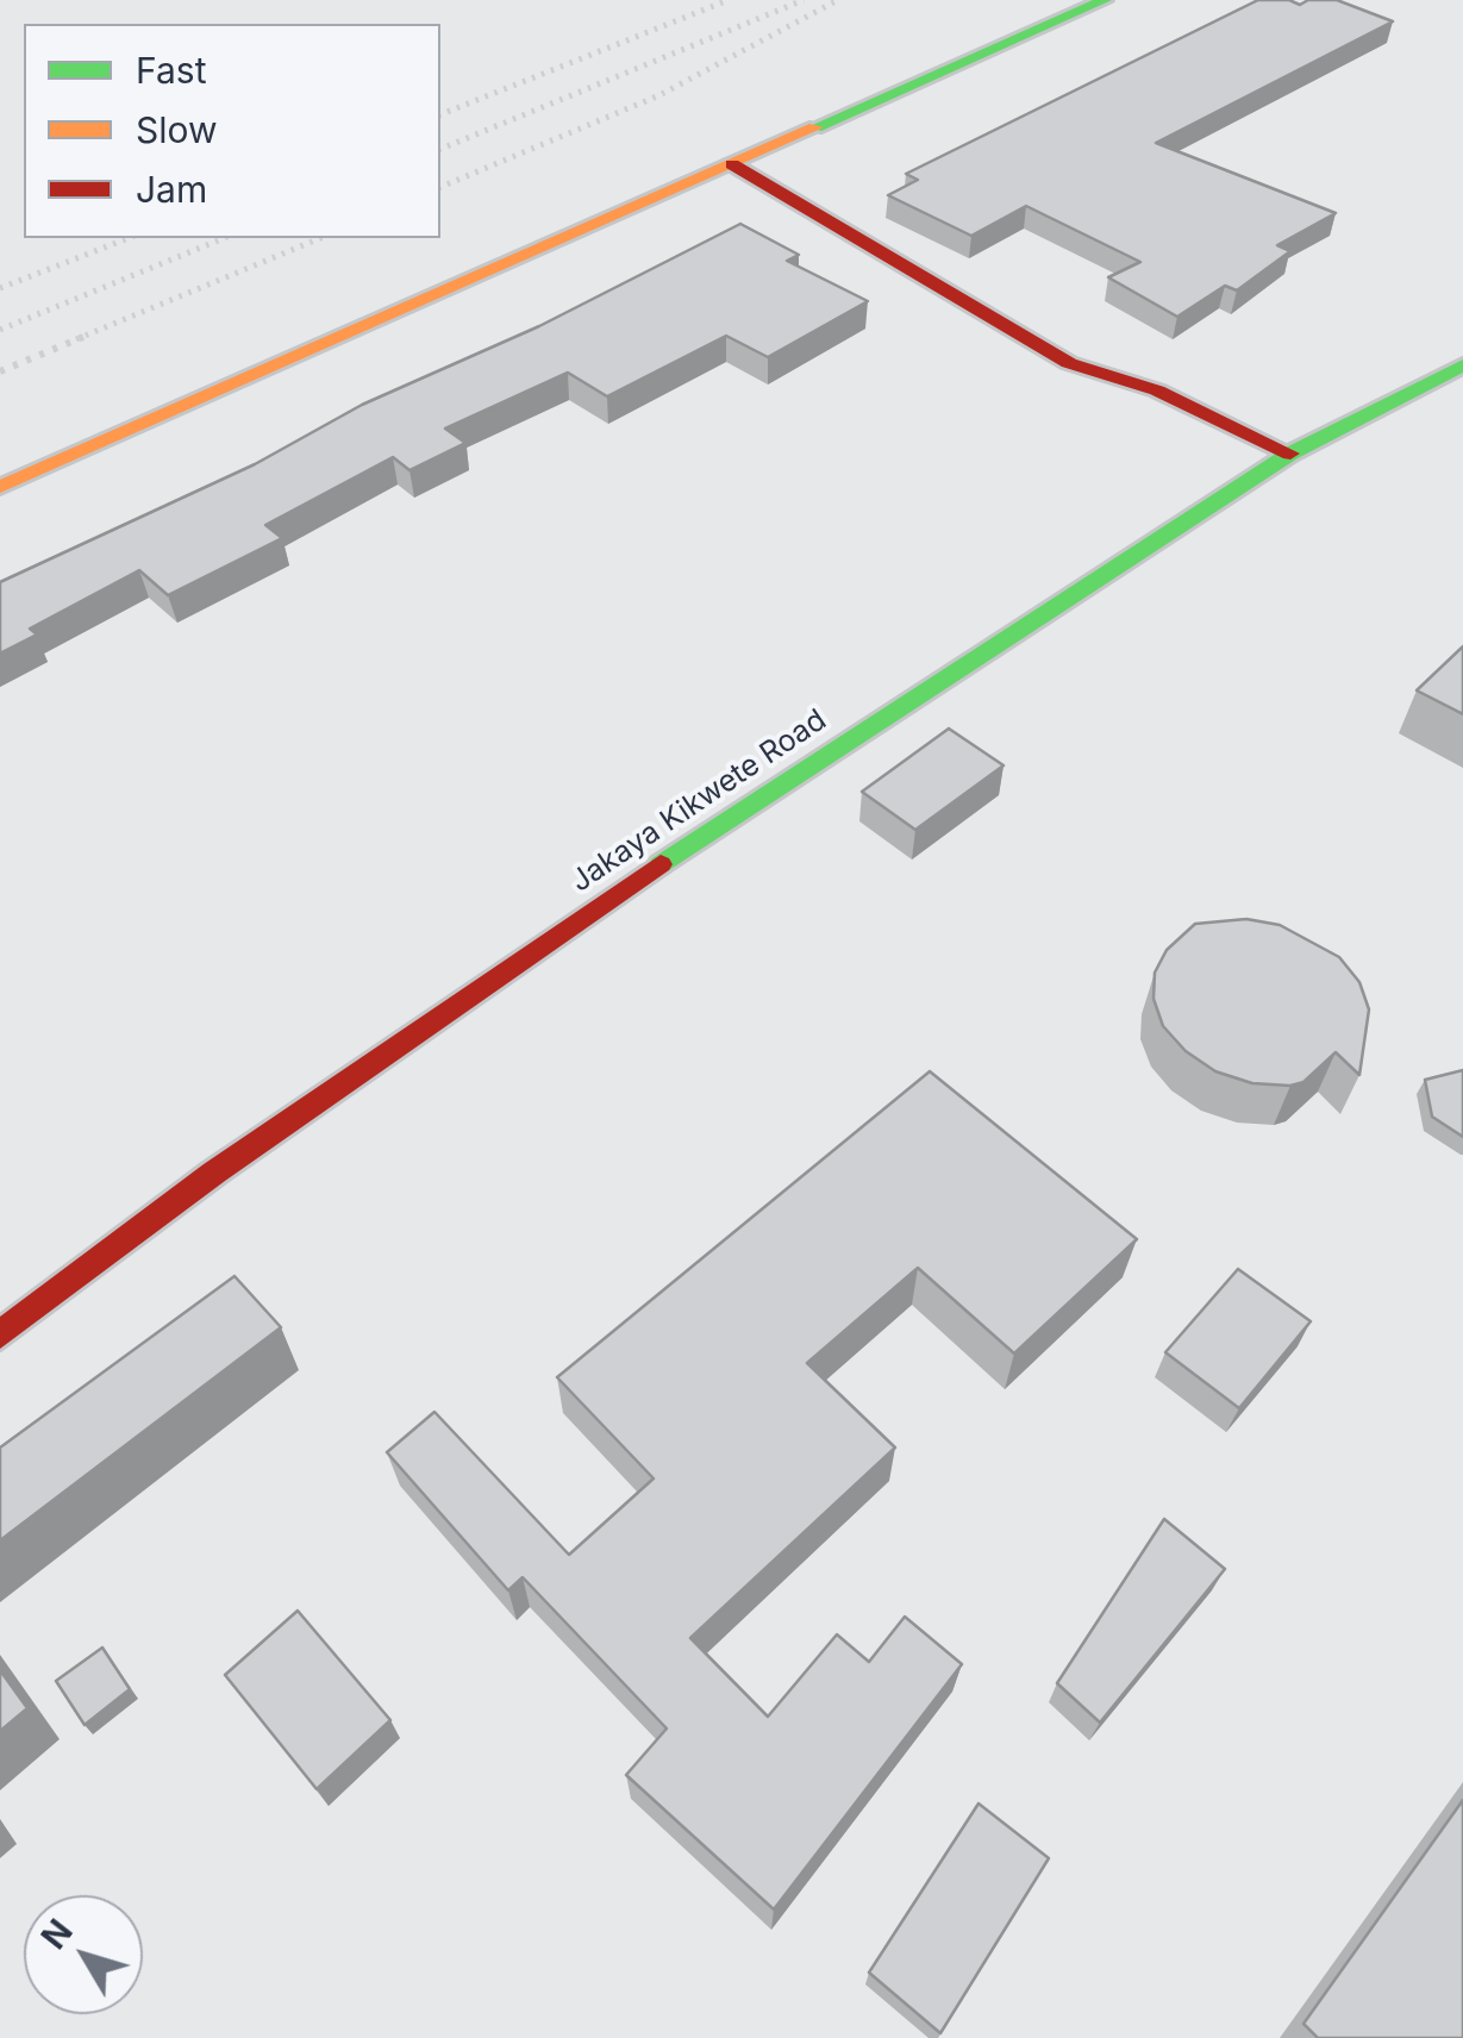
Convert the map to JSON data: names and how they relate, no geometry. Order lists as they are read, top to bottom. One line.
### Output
{"streets":{"street":["Jakaya Kikwete Road"]},"legend":["Fast","Slow","Jam"],"north":"top left"}
